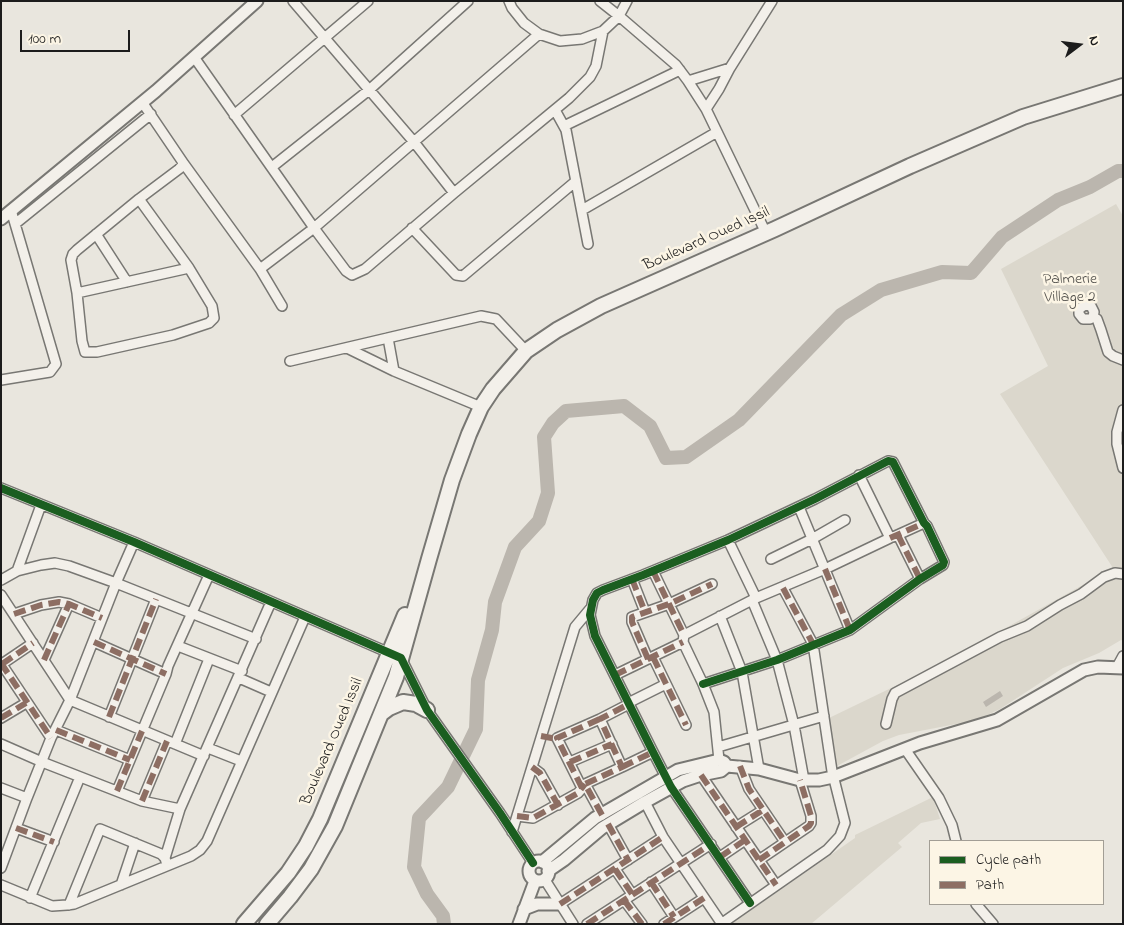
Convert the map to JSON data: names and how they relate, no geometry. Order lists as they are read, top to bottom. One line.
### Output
{"streets":{"main road":["Boulevard Oued Issil"]},"parks":["Palmerie Village 2"],"legend":["Cycle path","Path"],"scale_bar":"100 m","north":"right"}
